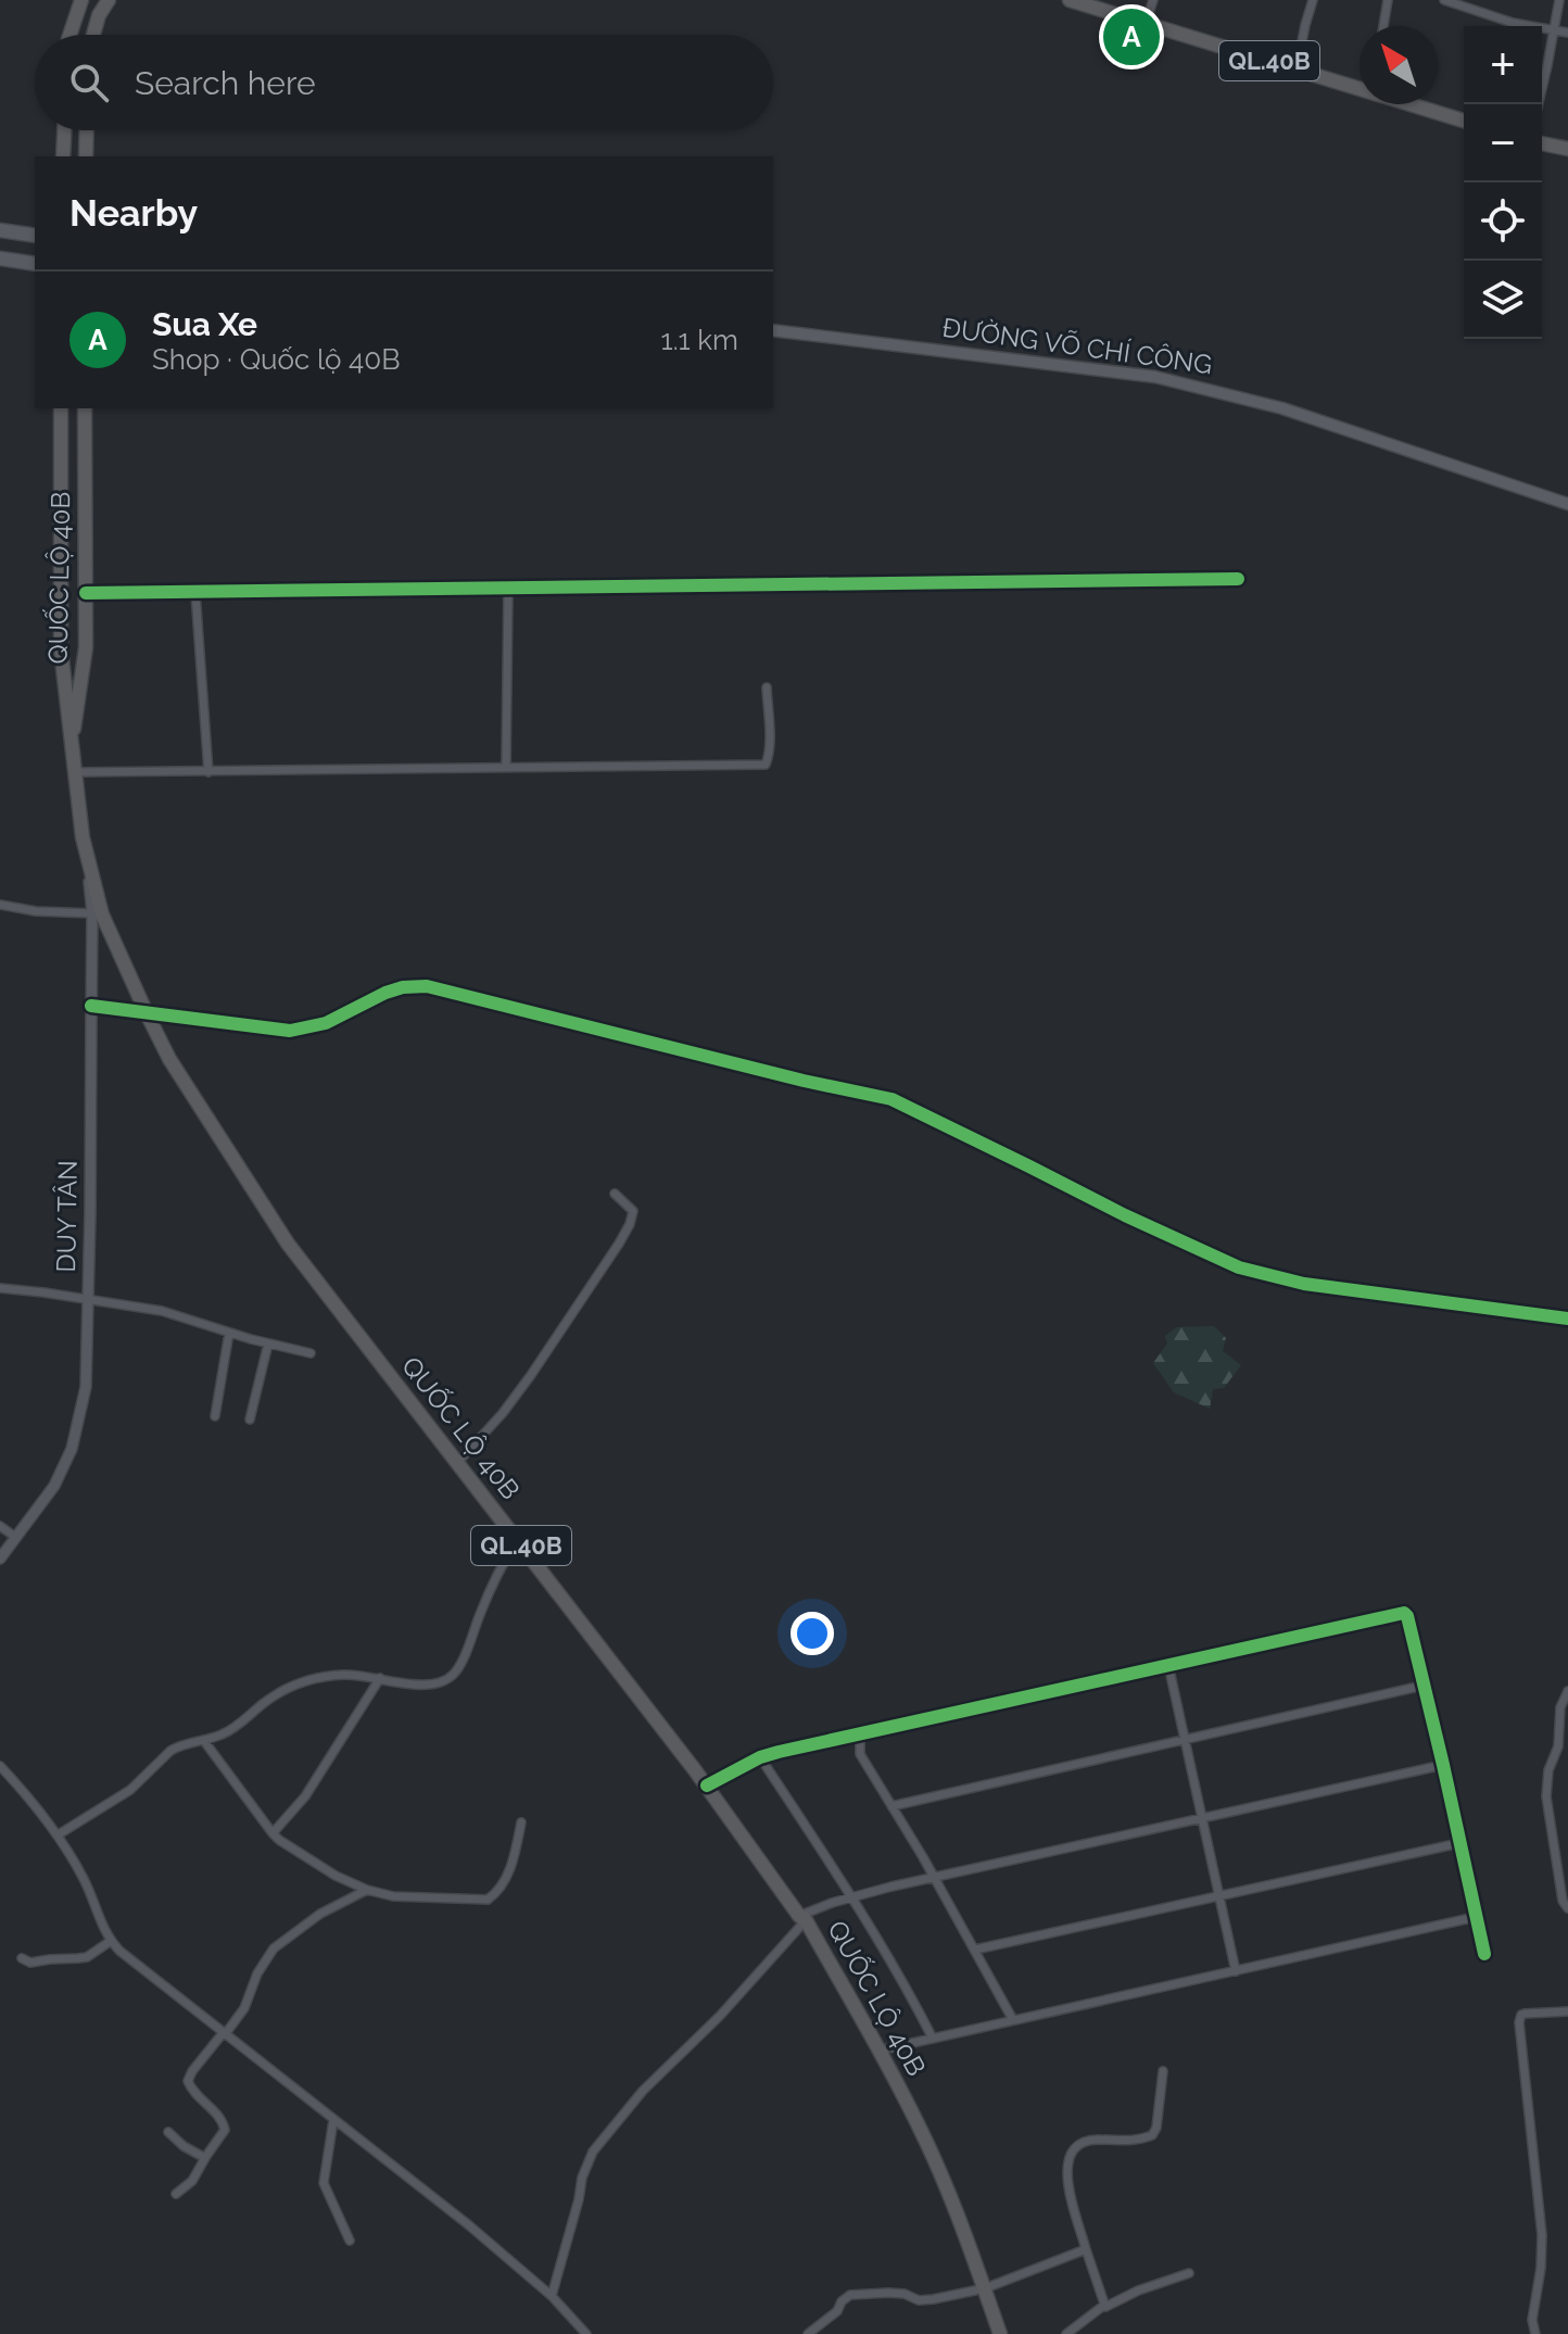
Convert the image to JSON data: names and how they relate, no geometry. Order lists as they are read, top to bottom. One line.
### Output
{"streets":{"highway":["QL.40B","QUỐC LỘ 40B"],"main road":["ĐƯỜNG VÕ CHÍ CÔNG"],"street":["DUY TÂN"]},"crossings":[["QUỐC LỘ 40B","DUY TÂN"]],"north":"top left","page":{"pins":"A","map_buttons":["+","−"],"search":"Search here","heading":"Nearby","list":[{"mark":"A","name":"Sua Xe","note":"Shop · Quốc lộ 40B","value":"1.1 km"}]}}
